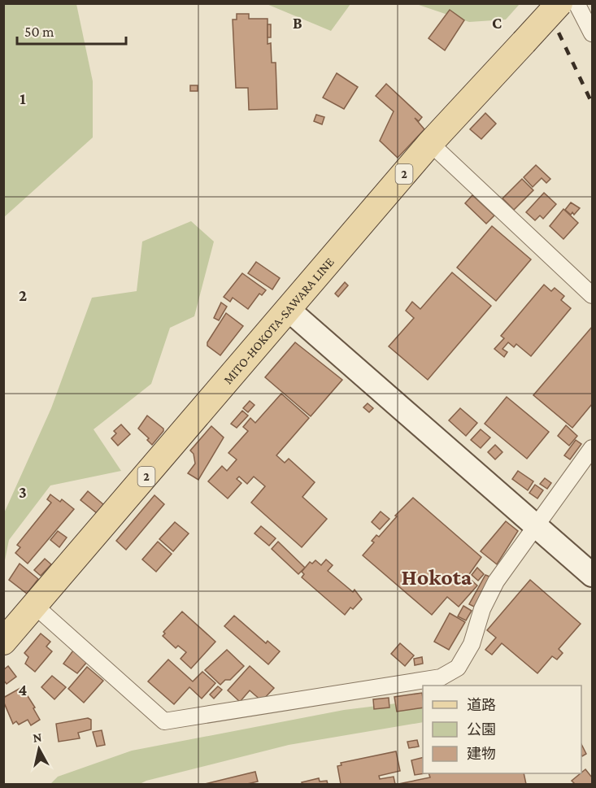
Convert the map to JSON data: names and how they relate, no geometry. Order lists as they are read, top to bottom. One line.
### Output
{"streets":{"main road":["2","MITO-HOKOTA-SAWARA LINE"]},"districts":["Hokota"],"legend":["道路","公園","建物"],"scale_bar":"50 m","north":"top","grid":{"columns":["B","C"],"rows":["1","2","3","4"]}}
